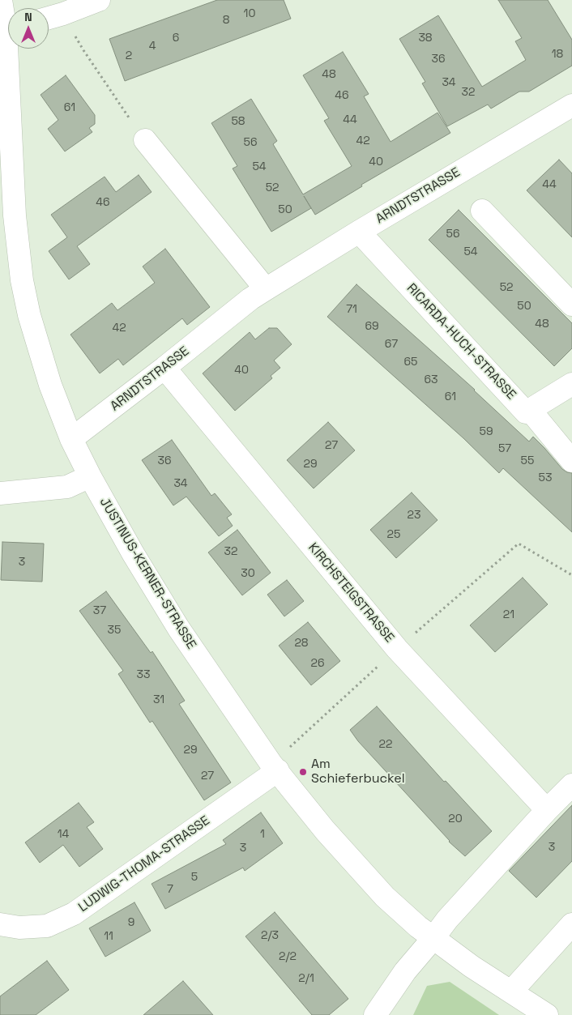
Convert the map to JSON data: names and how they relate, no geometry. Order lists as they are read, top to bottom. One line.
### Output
{"streets":{"street":["ARNDTSTRASSE","RICARDA-HUCH-STRASSE","JUSTINUS-KERNER-STRASSE","KIRCHSTEIGSTRASSE","LUDWIG-THOMA-STRASSE"]},"crossings":[["ARNDTSTRASSE","RICARDA-HUCH-STRASSE"],["ARNDTSTRASSE","JUSTINUS-KERNER-STRASSE"],["ARNDTSTRASSE","KIRCHSTEIGSTRASSE"],["JUSTINUS-KERNER-STRASSE","LUDWIG-THOMA-STRASSE"]],"places":["Am Schieferbuckel"],"house_numbers":["10","8","6","38","4","18","2","36","48","34","32","46","61","44","58","42","56","40","54","44","52","46","50","56","54","52","50","71","48","69","42","67","65","40","63","61","59","27","57","36","55","29","53","34","23","25","32","3","30","37","21","35","28","26","33","31","22","29","27","20","14","1","3","3","5","7","9","2/3","11","2/2","2/1"],"north":"top"}
